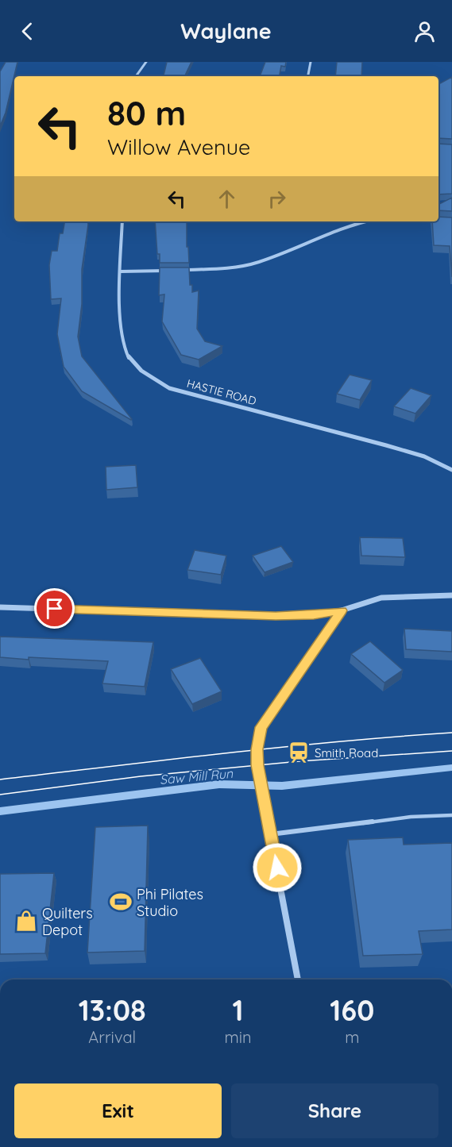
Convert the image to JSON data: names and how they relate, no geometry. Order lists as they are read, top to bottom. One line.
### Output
{"streets":{"street":["HASTIE ROAD"]},"water":["Saw Mill Run"],"places":{"station":["Smith Road"],"sports":["Phi Pilates Studio"],"shop":["Quilters Depot"]},"page":{"header":"Waylane","turn":["80 m","Willow Avenue"],"eta":["13:08","Arrival","1","min","160","m"],"buttons":["Exit","Share"]}}
